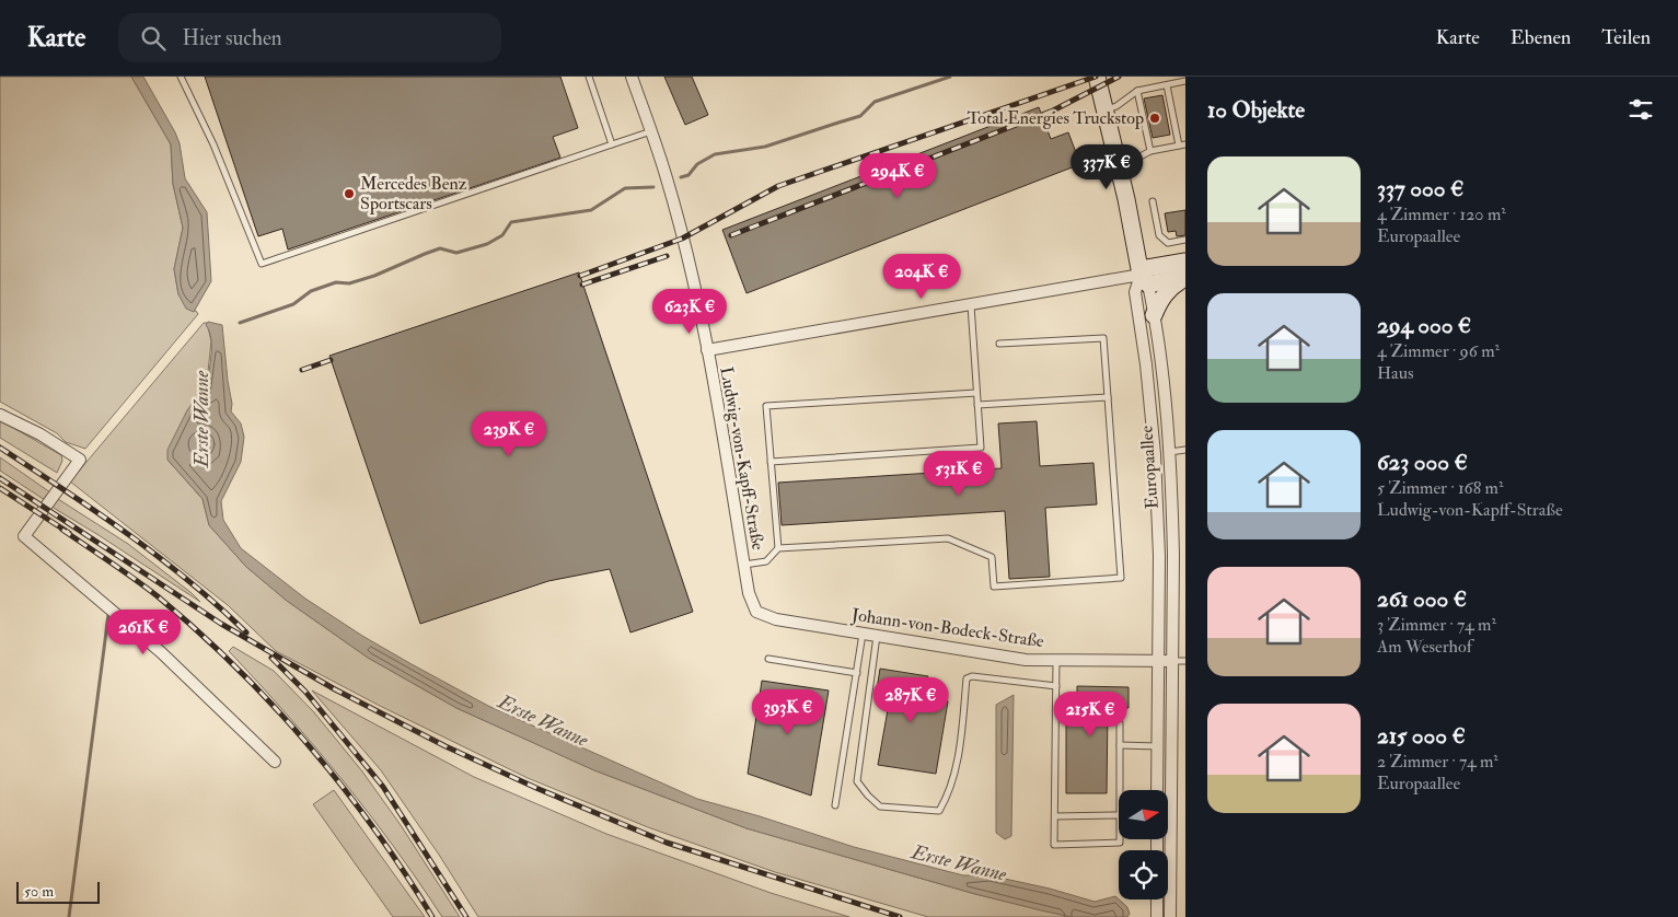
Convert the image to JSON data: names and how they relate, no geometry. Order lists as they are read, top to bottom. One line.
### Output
{"streets":{"street":["Ludwig-von-Kapff-Straße","Europaallee","Johann-von-Bodeck-Straße"]},"crossings":[["Ludwig-von-Kapff-Straße","Johann-von-Bodeck-Straße"],["Europaallee","Johann-von-Bodeck-Straße"]],"water":["Erste Wanne"],"places":["Total Energies Truckstop","Mercedes Benz Sportscars"],"scale_bar":"50 m","north":"right","page":{"header":"Karte","search":"Hier suchen","nav":["Karte","Ebenen","Teilen"],"heading":"10 Objekte","list":[{"name":"337 000 €","note":"4 Zimmer · 120 m² · Europaallee"},{"name":"294 000 €","note":"4 Zimmer · 96 m² · Haus"},{"name":"623 000 €","note":"5 Zimmer · 168 m² · Ludwig-von-Kapff-Straße"},{"name":"261 000 €","note":"3 Zimmer · 74 m² · Am Weserhof"},{"name":"215 000 €","note":"2 Zimmer · 74 m² · Europaallee"}],"price":["337K €","294K €","204K €","623K €","239K €","531K €","261K €","287K €","393K €","215K €"],"scale":"50 m"}}
